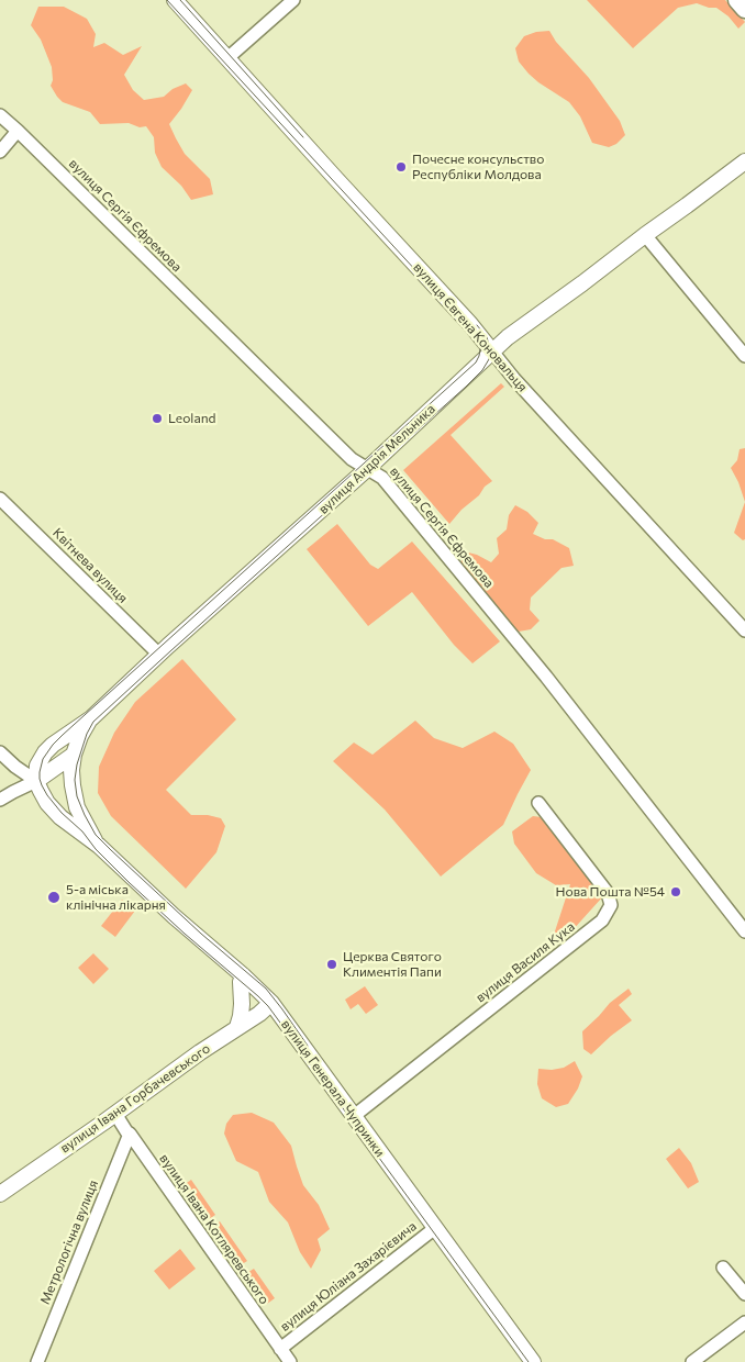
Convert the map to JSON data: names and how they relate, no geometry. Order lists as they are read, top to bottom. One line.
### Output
{"streets":{"street":["вулиця Сергія Єфремова","вулиця Євгена Коновальця","вулиця Андрія Мельника","Квітнева вулиця","вулиця Василя Кука","вулиця Генерала Чупринки","вулиця Івана Горбачевського","вулиця Івана Котляревського","Метрологічна вулиця","вулиця Юліана Захарієвича"]},"crossings":[["вулиця Сергія Єфремова","вулиця Андрія Мельника"],["вулиця Євгена Коновальця","вулиця Андрія Мельника"],["вулиця Андрія Мельника","Квітнева вулиця"],["вулиця Андрія Мельника","вулиця Генерала Чупринки"],["вулиця Василя Кука","вулиця Генерала Чупринки"],["вулиця Генерала Чупринки","вулиця Івана Горбачевського"],["вулиця Генерала Чупринки","вулиця Юліана Захарієвича"],["вулиця Івана Горбачевського","вулиця Івана Котляревського"],["вулиця Івана Котляревського","Метрологічна вулиця"],["вулиця Івана Котляревського","вулиця Юліана Захарієвича"]],"places":["Почесне консульство Республіки Молдова","Leoland","Нова Пошта №54","5-а міська клінічна лікарня","Церква Святого Климентія Папи"]}
